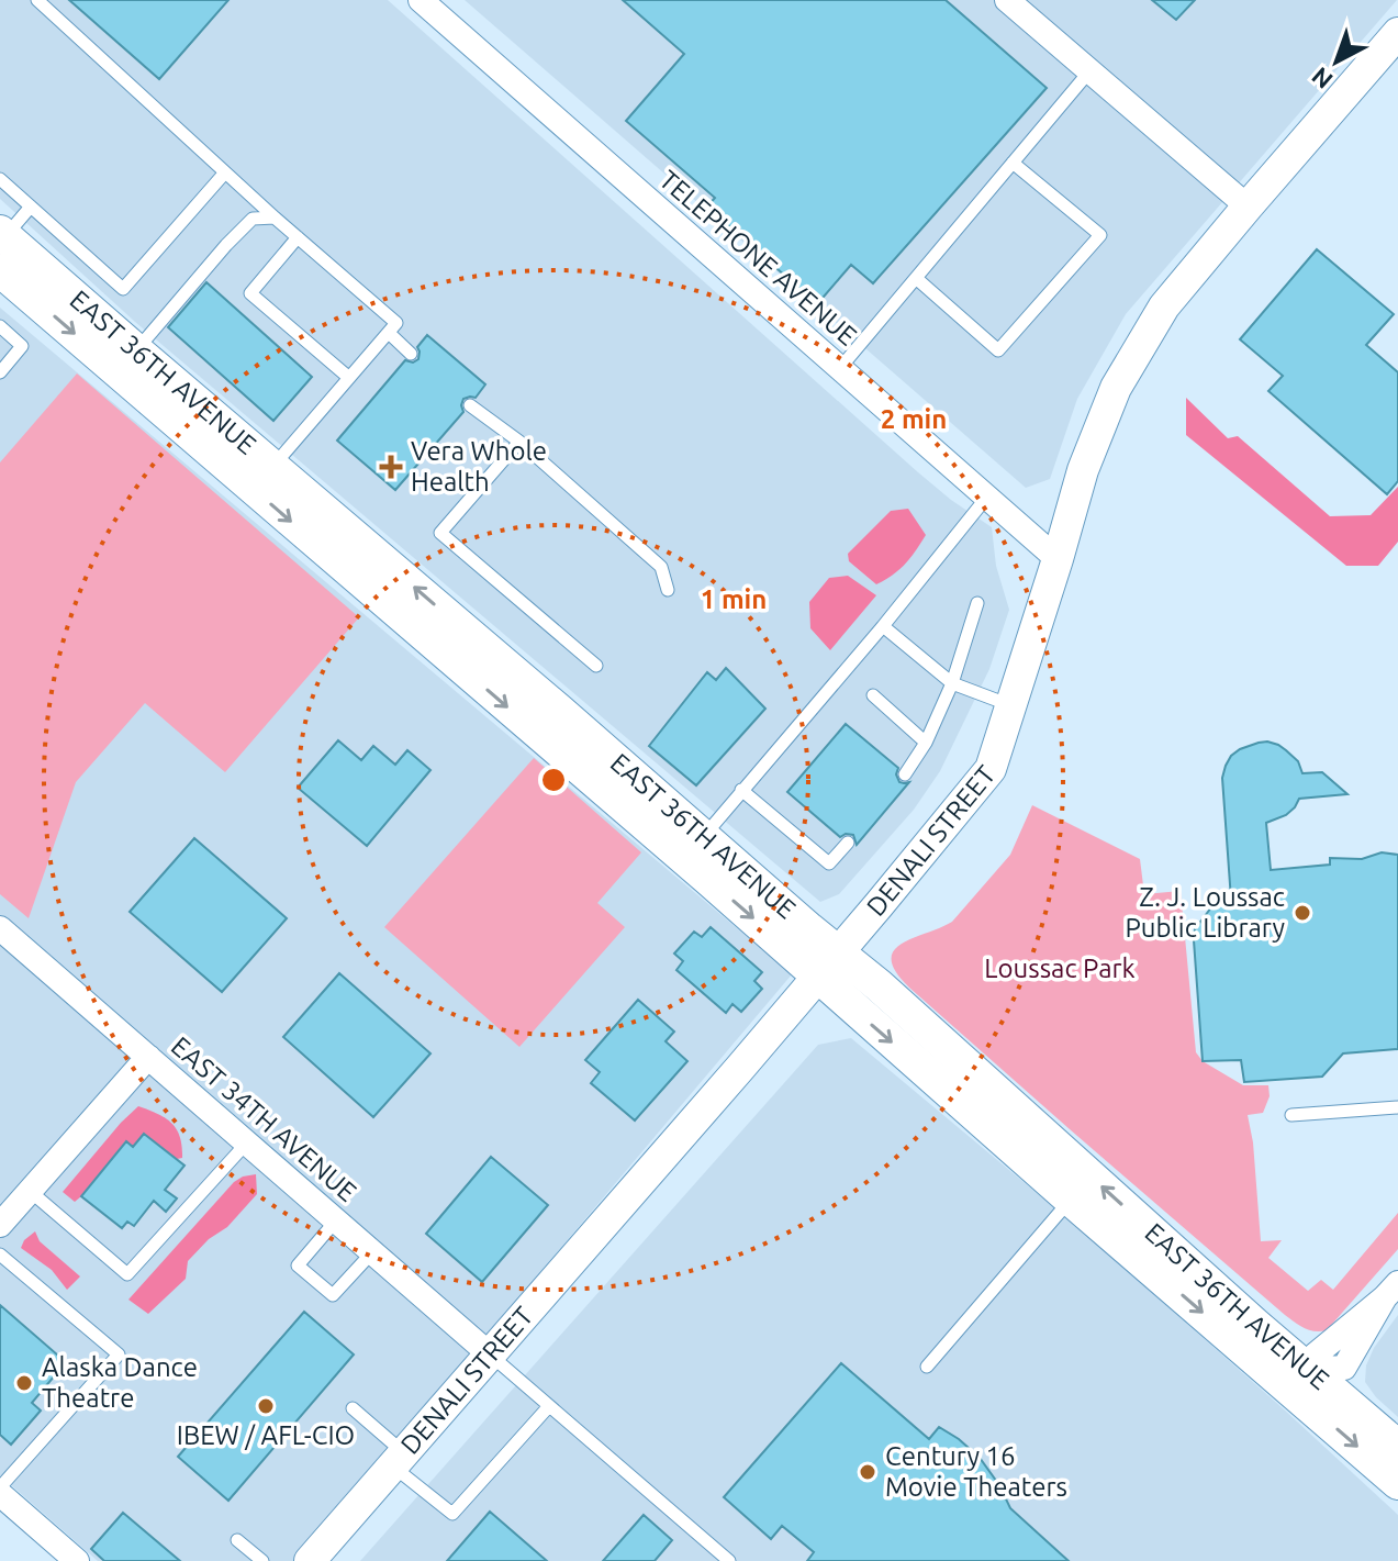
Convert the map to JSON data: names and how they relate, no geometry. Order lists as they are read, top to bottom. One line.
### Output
{"streets":{"main road":["EAST 36TH AVENUE"],"street":["TELEPHONE AVENUE","DENALI STREET","EAST 34TH AVENUE"]},"crossings":[["TELEPHONE AVENUE","DENALI STREET"],["EAST 36TH AVENUE","DENALI STREET"],["DENALI STREET","EAST 34TH AVENUE"]],"parks":["Loussac Park"],"places":{"health":["Vera Whole Health"],"other":["Z. J. Loussac Public Library","Alaska Dance Theatre","IBEW / AFL-CIO","Century 16 Movie Theaters"]},"north":"bottom left","rings":["2 min","1 min"]}
